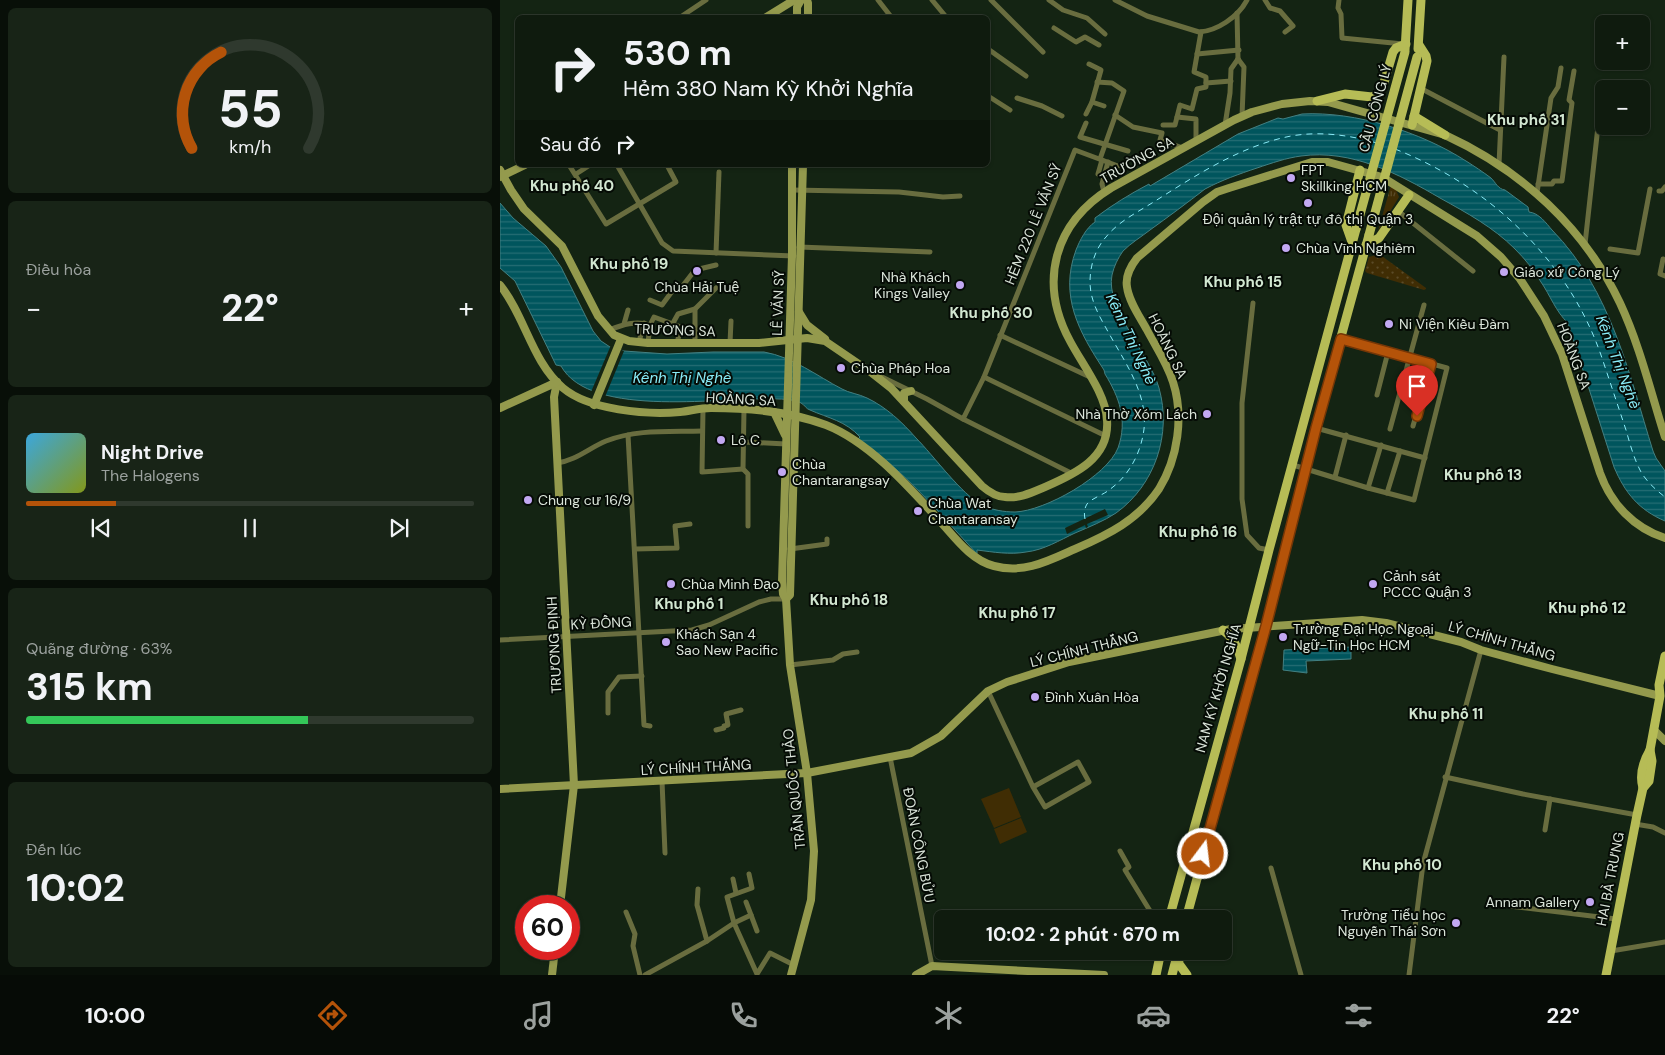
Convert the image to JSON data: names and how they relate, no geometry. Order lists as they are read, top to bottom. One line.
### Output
{"streets":{"main road":["CẦU CÔNG LÝ","NAM KỲ KHỞI NGHĨA","HAI BÀ TRƯNG"],"street":["TRƯỜNG SA","HẺM 220 LÊ VĂN SỸ","LÊ VĂN SỸ","HOÀNG SA","KỲ ÐỒNG","LÝ CHÍNH THẮNG","TRƯƠNG ĐỊNH","TRẦN QUỐC THẢO","ĐOÀN CÔNG BỬU"]},"crossings":[["CẦU CÔNG LÝ","NAM KỲ KHỞI NGHĨA"],["TRƯỜNG SA","LÊ VĂN SỸ"],["LÊ VĂN SỸ","TRẦN QUỐC THẢO"],["HOÀNG SA","TRƯƠNG ĐỊNH"],["HOÀNG SA","TRẦN QUỐC THẢO"],["KỲ ÐỒNG","TRƯƠNG ĐỊNH"],["KỲ ÐỒNG","TRẦN QUỐC THẢO"],["LÝ CHÍNH THẮNG","TRƯƠNG ĐỊNH"],["LÝ CHÍNH THẮNG","NAM KỲ KHỞI NGHĨA"],["LÝ CHÍNH THẮNG","TRẦN QUỐC THẢO"],["LÝ CHÍNH THẮNG","ĐOÀN CÔNG BỬU"],["LÝ CHÍNH THẮNG","HAI BÀ TRƯNG"]],"districts":["Khu phố 31","Khu phố 40","Khu phố 19","Khu phố 15","Khu phố 30","Khu phố 13","Khu phố 16","Khu phố 18","Khu phố 1","Khu phố 12","Khu phố 17","Khu phố 11","Khu phố 10"],"water":["Kênh Thị Nghè"],"places":["FPT Skillking HCM","Đội quản lý trật tự đô thị Quận 3","Chùa Vĩnh Nghiêm","Chùa Hải Tuệ","Giáo xứ Công Lý","Nhà Khách Kings Valley","Ni Viện Kiều Đàm","Chùa Pháp Hoa","Nhà Thờ Xóm Lách","Lô C","Chùa Chantarangsay","Chung cư 16/9","Chùa Wat Chantaransay","Chùa Minh Đạo","Cảnh sát PCCC Quận 3","Trường Đại Học Ngoại Ngữ-Tin Học HCM","Khách Sạn 4 Sao New Pacific","Đình Xuân Hòa","Annam Gallery","Trường Tiểu học Nguyễn Thái Sơn"],"page":{"map_buttons":["+","−"],"turn":["530 m","Hẻm 380 Nam Kỳ Khởi Nghĩa"],"then":"Sau đó","tile":["Điều hòa",["Quãng đường · 63%","315 km"],["Đến lúc","10:02"]],"heat":["−","22°","+"],"song":["Night Drive","The Halogens"],"limit":"60","trip":"10:02 · 2 phút · 670 m","tabs":["10:00","22°"],"gauge":["55","km/h"]}}
